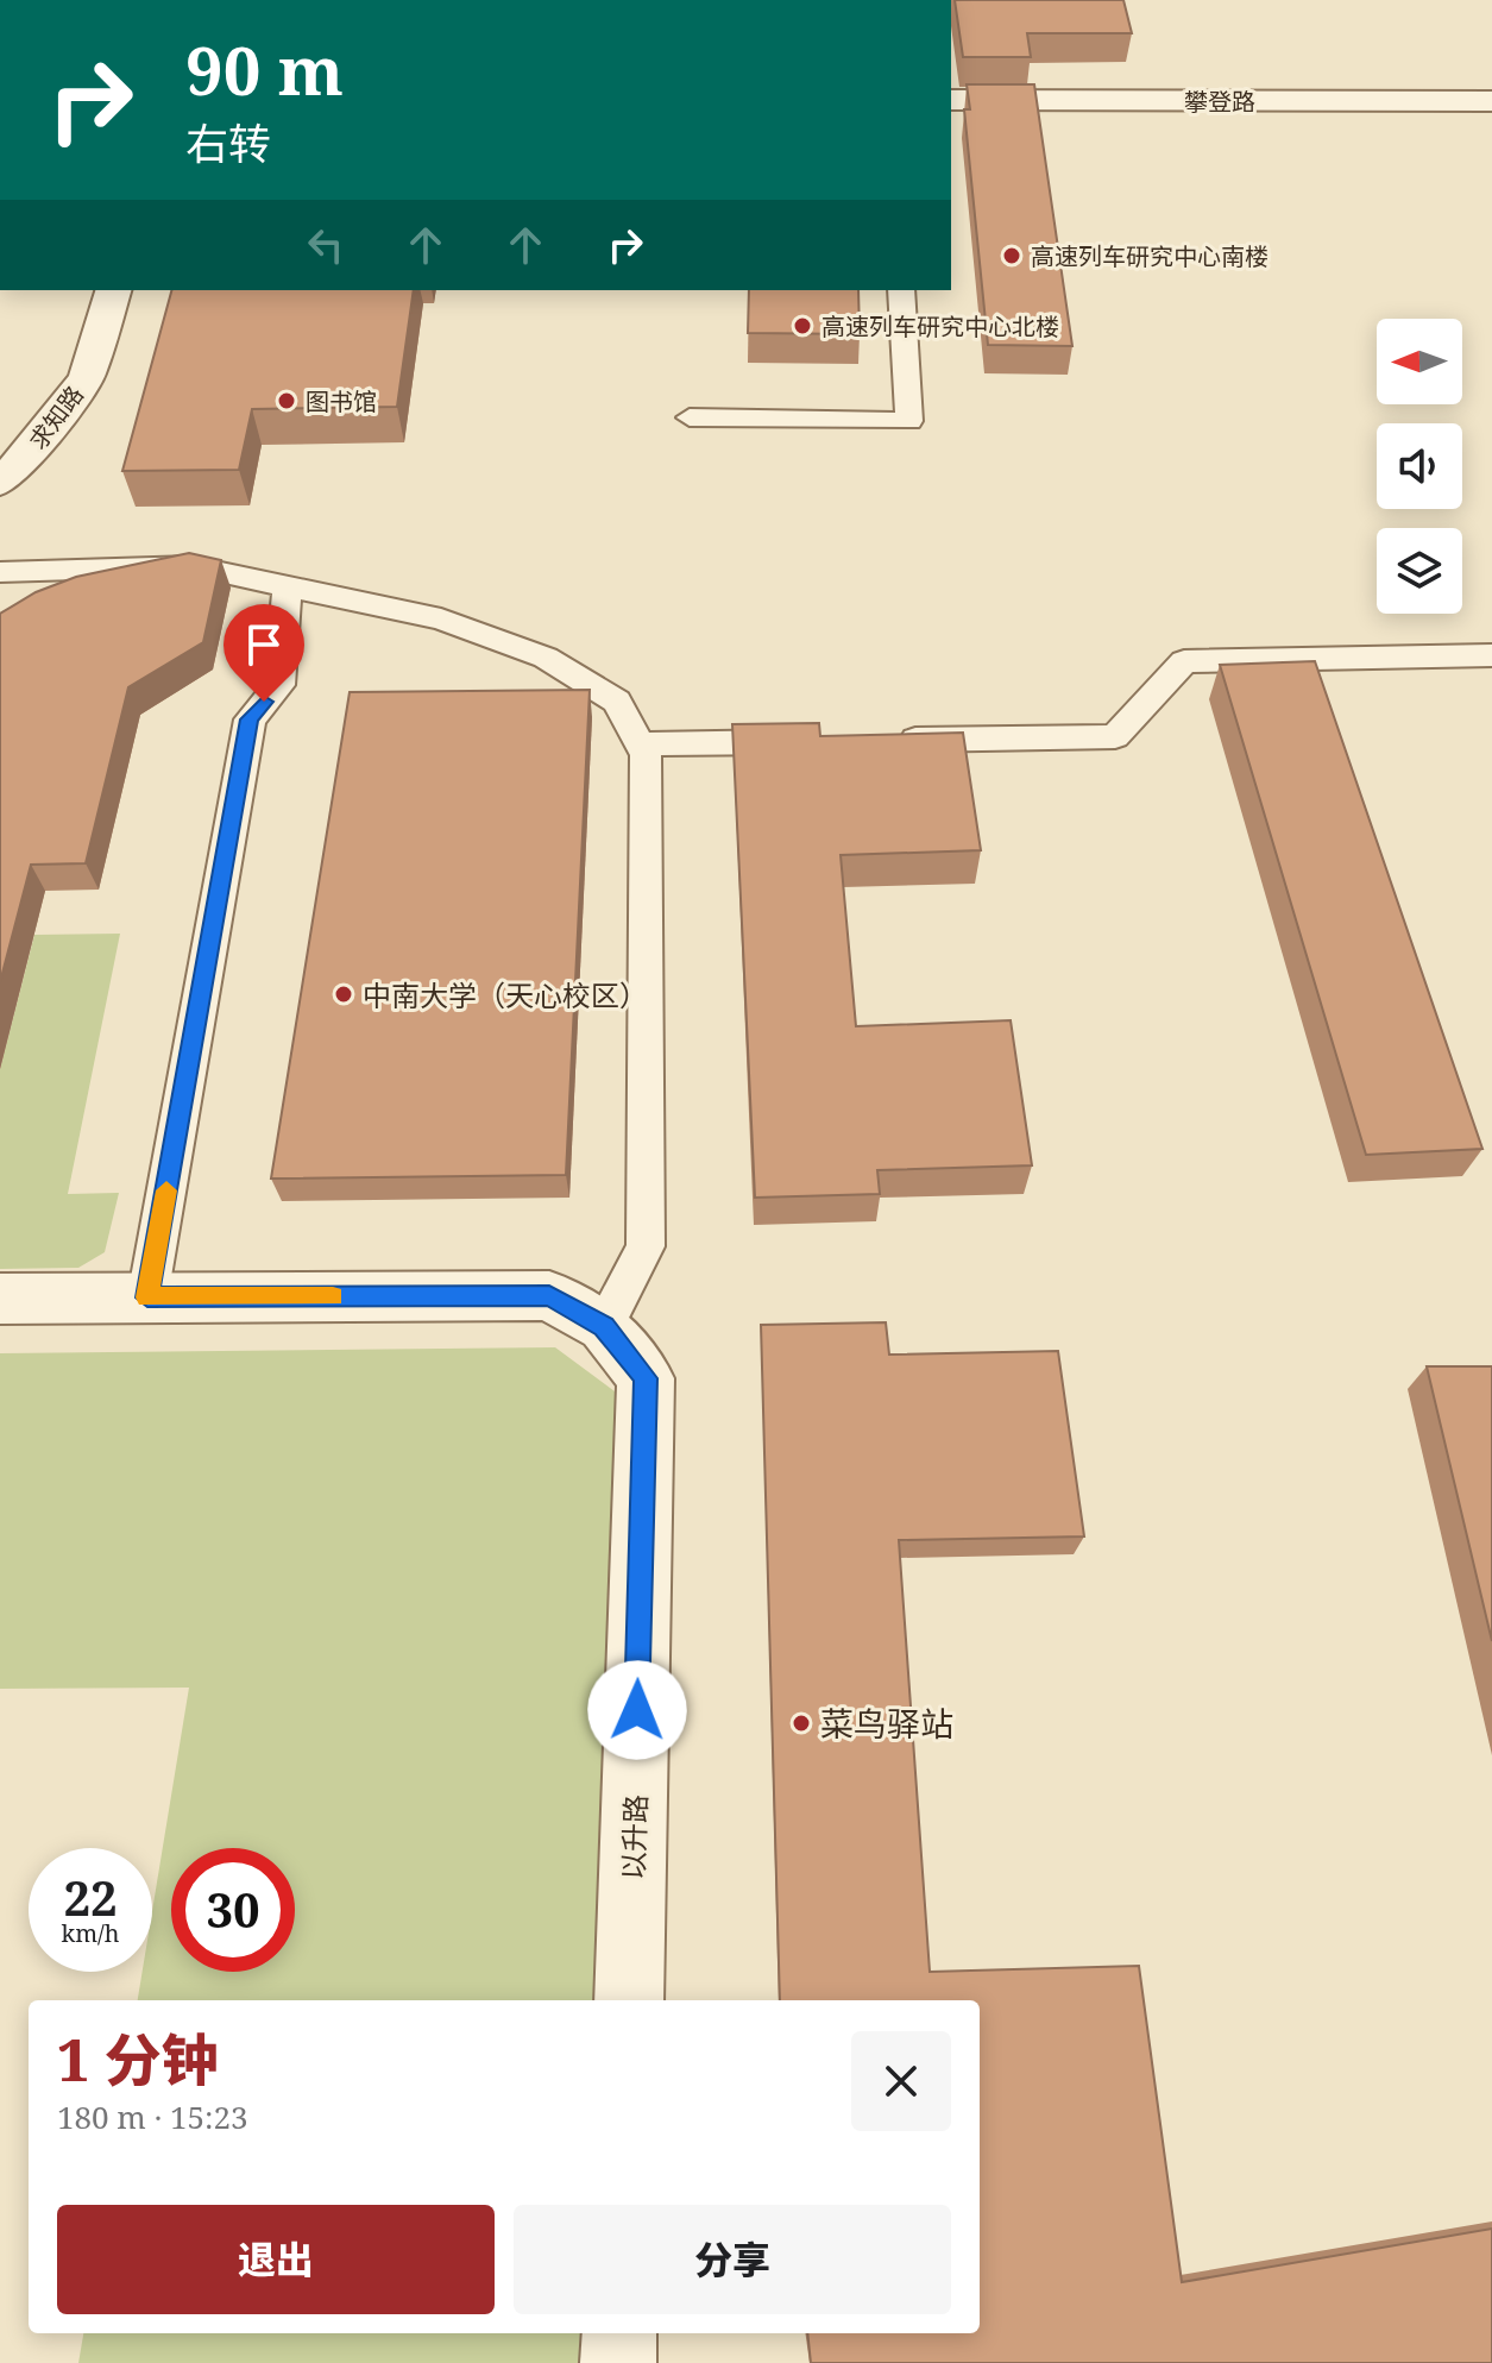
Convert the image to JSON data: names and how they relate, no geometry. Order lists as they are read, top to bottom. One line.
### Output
{"streets":{"street":["攀登路","求知路","以升路"]},"places":["高速列车研究中心南楼","高速列车研究中心北楼","图书馆","中南大学（天心校区）","菜鸟驿站"],"north":"left","page":{"turn":["90 m","右转"],"speed":"22 km/h","limit":"30","heading":["1 分钟","180 m · 15:23"],"buttons":["退出","分享"]}}
